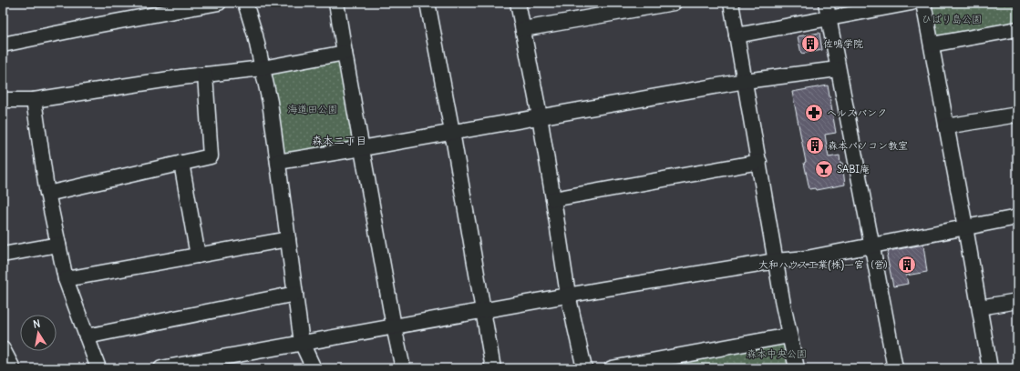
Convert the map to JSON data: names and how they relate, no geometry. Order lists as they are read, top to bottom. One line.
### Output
{"districts":["森本二丁目"],"parks":["ひばり島公園","海道田公園","森本中央公園"],"places":{"building":["佐鳴学院","森本パソコン教室","大和ハウス工業(株)一宮（営）"],"pharmacy":["ヘルスバンク"],"bar":["SABI庵"]},"north":"top"}
